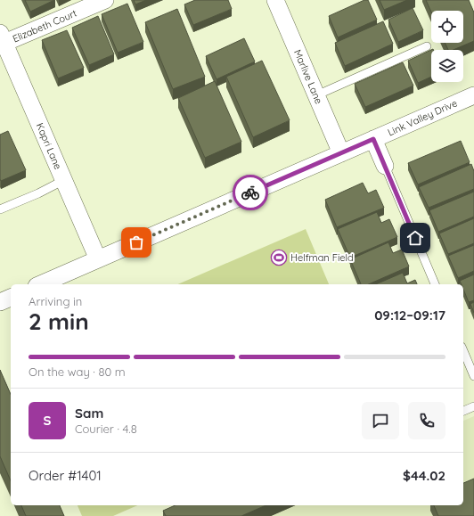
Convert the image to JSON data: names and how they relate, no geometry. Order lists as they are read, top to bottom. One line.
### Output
{"streets":{"street":["Elizabeth Court","Marlive Lane","Link Valley Drive","Kapri Lane"]},"crossings":[["Elizabeth Court","Kapri Lane"],["Marlive Lane","Link Valley Drive"],["Link Valley Drive","Kapri Lane"]],"places":{"sports":["Helfman Field"]},"page":{"heading":["2 min","Arriving in","09:12–09:17"],"panel":["Sam","Courier · 4.8","Order #1401","$44.02"],"bar":"On the way · 80 m","round":"S"}}
